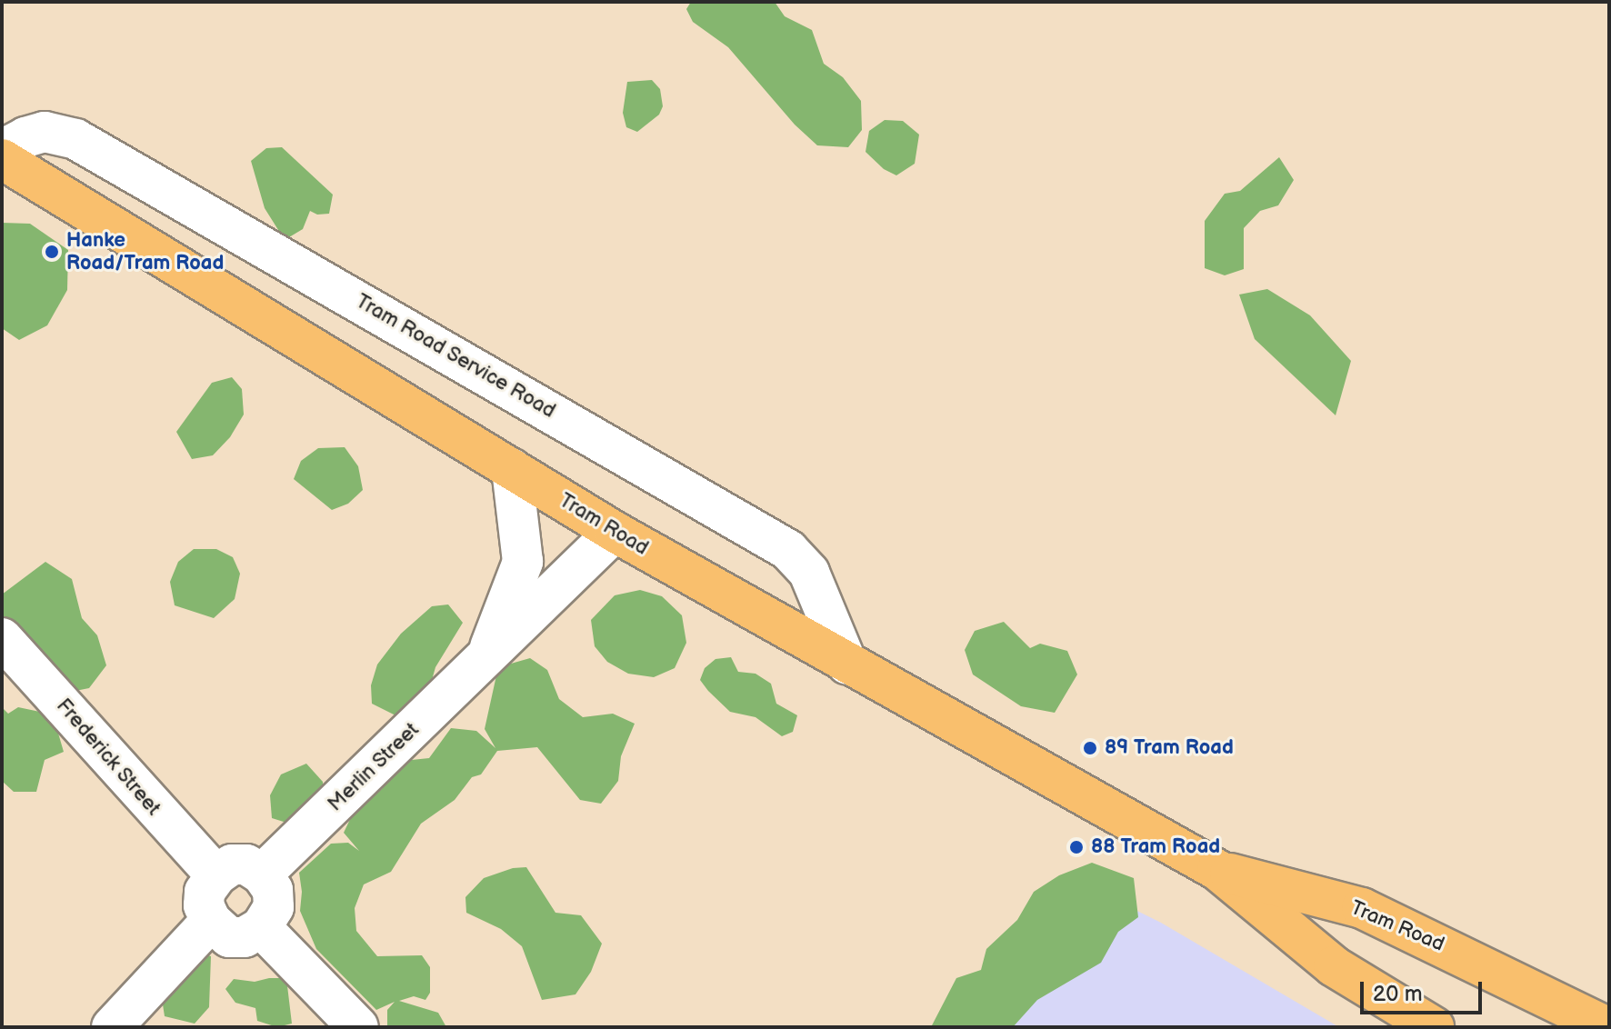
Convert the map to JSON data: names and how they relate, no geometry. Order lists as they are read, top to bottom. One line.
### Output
{"streets":{"main road":["Tram Road"],"street":["Tram Road Service Road","Frederick Street","Merlin Street"]},"crossings":[["Tram Road Service Road","Tram Road"],["Tram Road","Merlin Street"],["Frederick Street","Merlin Street"]],"places":["Hanke Road/Tram Road","89 Tram Road","88 Tram Road"],"scale_bar":"20 m"}
